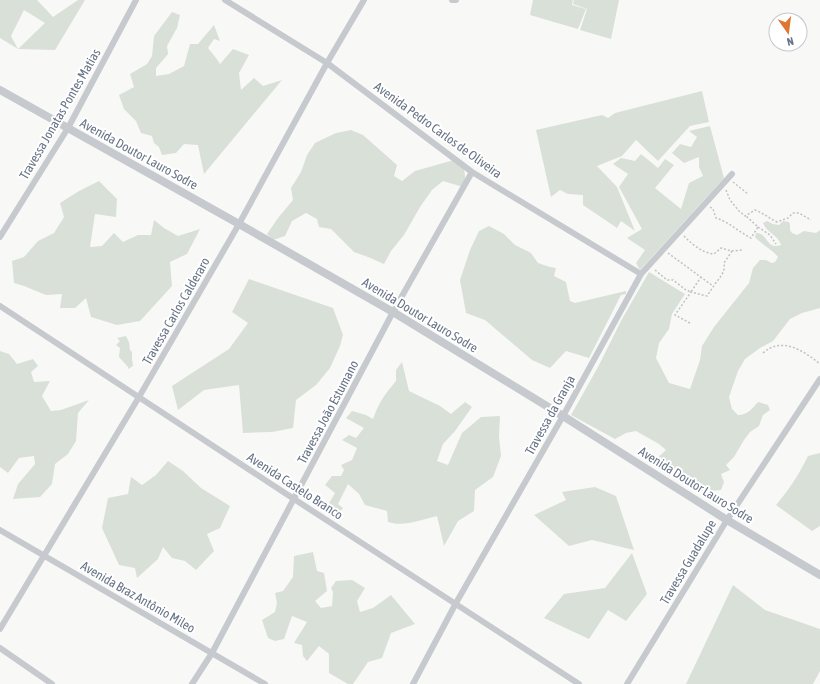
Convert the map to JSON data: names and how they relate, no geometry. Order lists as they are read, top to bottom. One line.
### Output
{"streets":{"street":["Travessa Jonatas Pontes Matias","Avenida Pedro Carlos de Oliveira","Avenida Doutor Lauro Sodre","Travessa Carlos Calderaro","Travessa João Estumano","Travessa da Granja","Avenida Castelo Branco","Travessa Guadalupe","Avenida Braz Antônio Mileo"]},"crossings":[["Travessa Jonatas Pontes Matias","Avenida Doutor Lauro Sodre"],["Avenida Pedro Carlos de Oliveira","Travessa Carlos Calderaro"],["Avenida Pedro Carlos de Oliveira","Travessa João Estumano"],["Avenida Pedro Carlos de Oliveira","Travessa da Granja"],["Avenida Doutor Lauro Sodre","Travessa Carlos Calderaro"],["Avenida Doutor Lauro Sodre","Travessa João Estumano"],["Avenida Doutor Lauro Sodre","Travessa da Granja"],["Avenida Doutor Lauro Sodre","Travessa Guadalupe"],["Travessa Carlos Calderaro","Avenida Castelo Branco"],["Travessa Carlos Calderaro","Avenida Braz Antônio Mileo"],["Travessa João Estumano","Avenida Castelo Branco"],["Travessa João Estumano","Avenida Braz Antônio Mileo"],["Travessa da Granja","Avenida Castelo Branco"]],"north":"bottom"}
